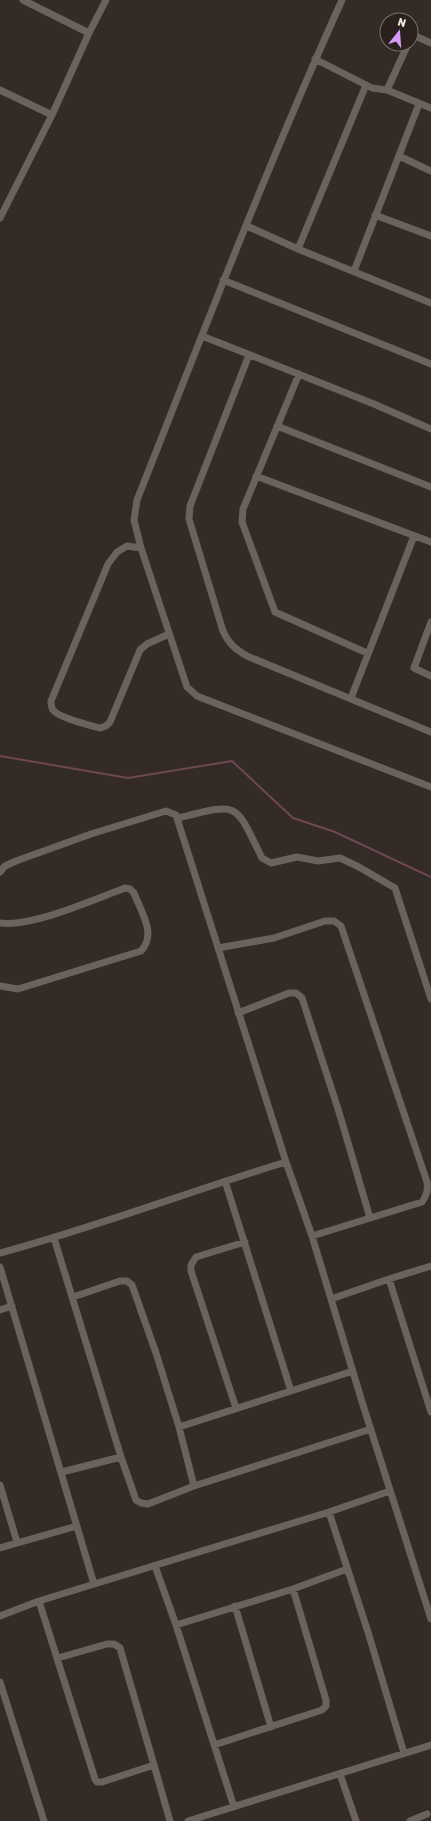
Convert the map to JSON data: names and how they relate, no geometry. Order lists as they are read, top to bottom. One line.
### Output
{"north":"top"}
